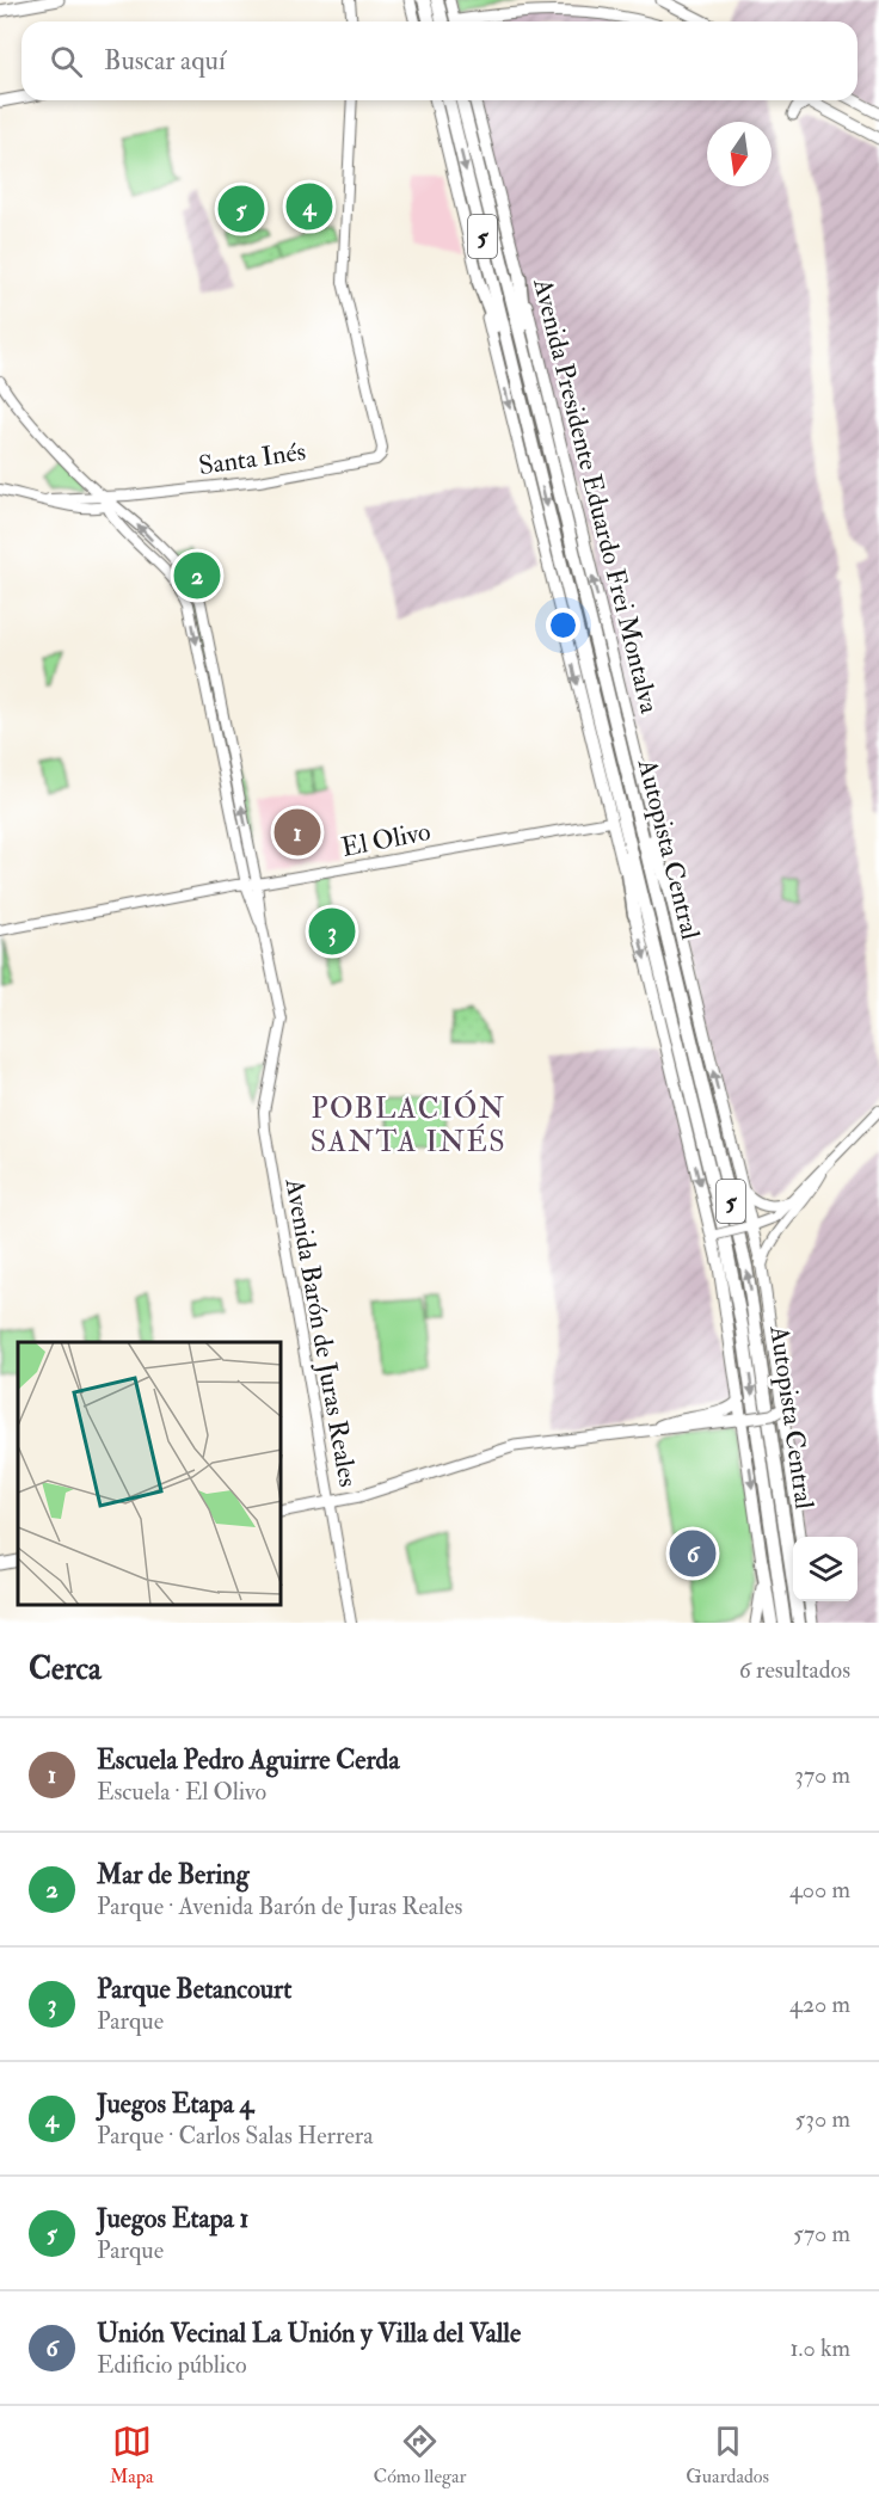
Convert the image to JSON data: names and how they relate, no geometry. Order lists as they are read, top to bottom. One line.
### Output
{"streets":{"highway":["5","Autopista Central"],"main road":["Avenida Presidente Eduardo Frei Montalva"],"street":["Santa Inés","El Olivo","Avenida Barón de Juras Reales"]},"crossings":[["Santa Inés","Avenida Barón de Juras Reales"],["El Olivo","Avenida Barón de Juras Reales"]],"districts":["POBLACIÓN SANTA INÉS"],"north":"bottom","page":{"search":"Buscar aquí","pins":["4","5","2","1","3","6"],"heading":["Cerca","6 resultados"],"list":[{"mark":"1","name":"Escuela Pedro Aguirre Cerda","note":"Escuela · El Olivo","value":"370 m"},{"mark":"2","name":"Mar de Bering","note":"Parque · Avenida Barón de Juras Reales","value":"400 m"},{"mark":"3","name":"Parque Betancourt","note":"Parque","value":"420 m"},{"mark":"4","name":"Juegos Etapa 4","note":"Parque · Carlos Salas Herrera","value":"530 m"},{"mark":"5","name":"Juegos Etapa 1","note":"Parque","value":"570 m"},{"mark":"6","name":"Unión Vecinal La Unión y Villa del Valle","note":"Edificio público","value":"1.0 km"}],"nav":["Mapa","Cómo llegar","Guardados"]}}
